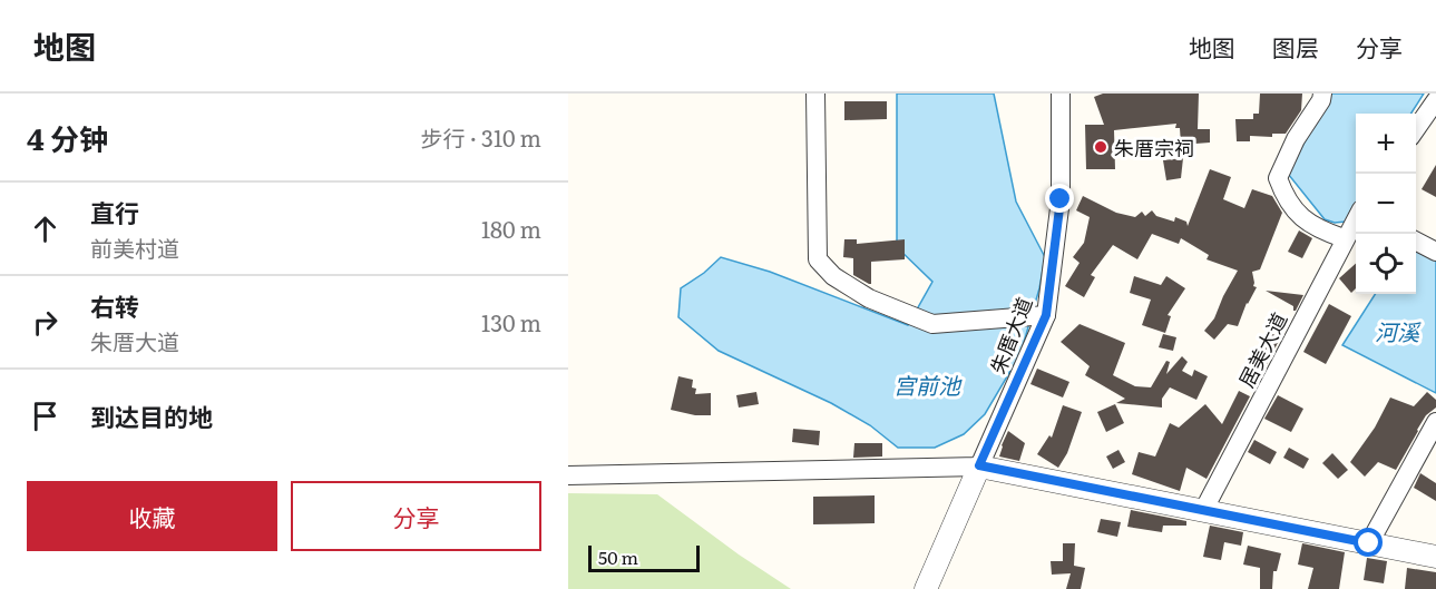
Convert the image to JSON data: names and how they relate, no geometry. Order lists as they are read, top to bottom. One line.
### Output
{"streets":{"street":["朱厝大道","居美大道"]},"water":["河溪","宫前池"],"places":["朱厝宗祠"],"scale_bar":"50 m","page":{"header":"地图","nav":["地图","图层","分享"],"heading":["4 分钟","步行 · 310 m"],"map_buttons":["+","−"],"list":[["直行","前美村道","180 m"],["右转","朱厝大道","130 m"],"到达目的地"],"buttons":["收藏","分享"],"scale":"50 m"}}
